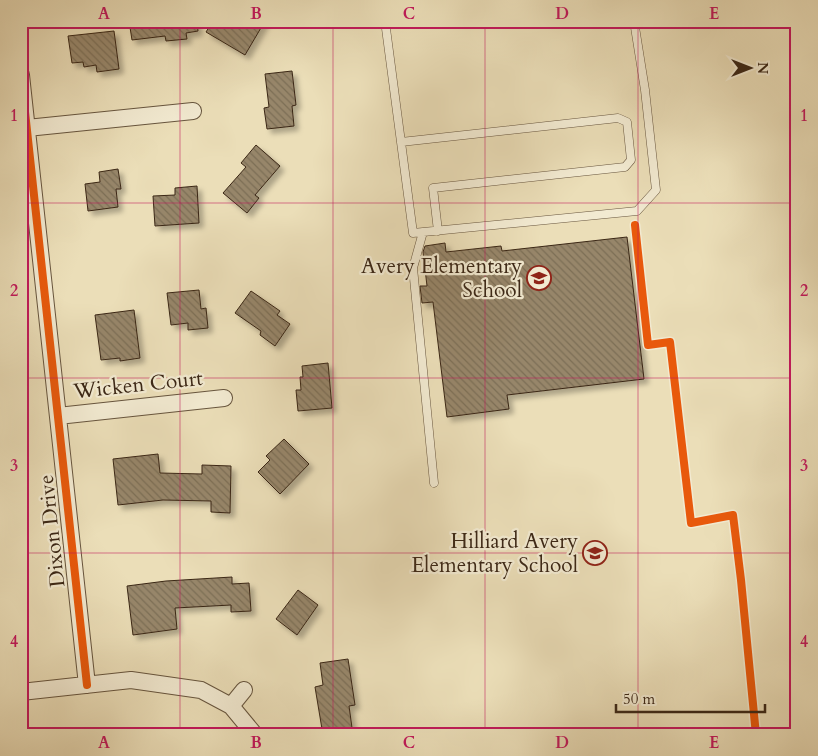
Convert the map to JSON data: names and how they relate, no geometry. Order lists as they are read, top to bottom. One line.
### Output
{"streets":{"street":["Wicken Court","Dixon Drive"]},"crossings":[["Wicken Court","Dixon Drive"]],"places":{"school or university":["Avery Elementary School","Hilliard Avery Elementary School"]},"scale_bar":"50 m","north":"right","grid":{"columns":["A","B","C","D","E"],"rows":["1","2","3","4"]}}
